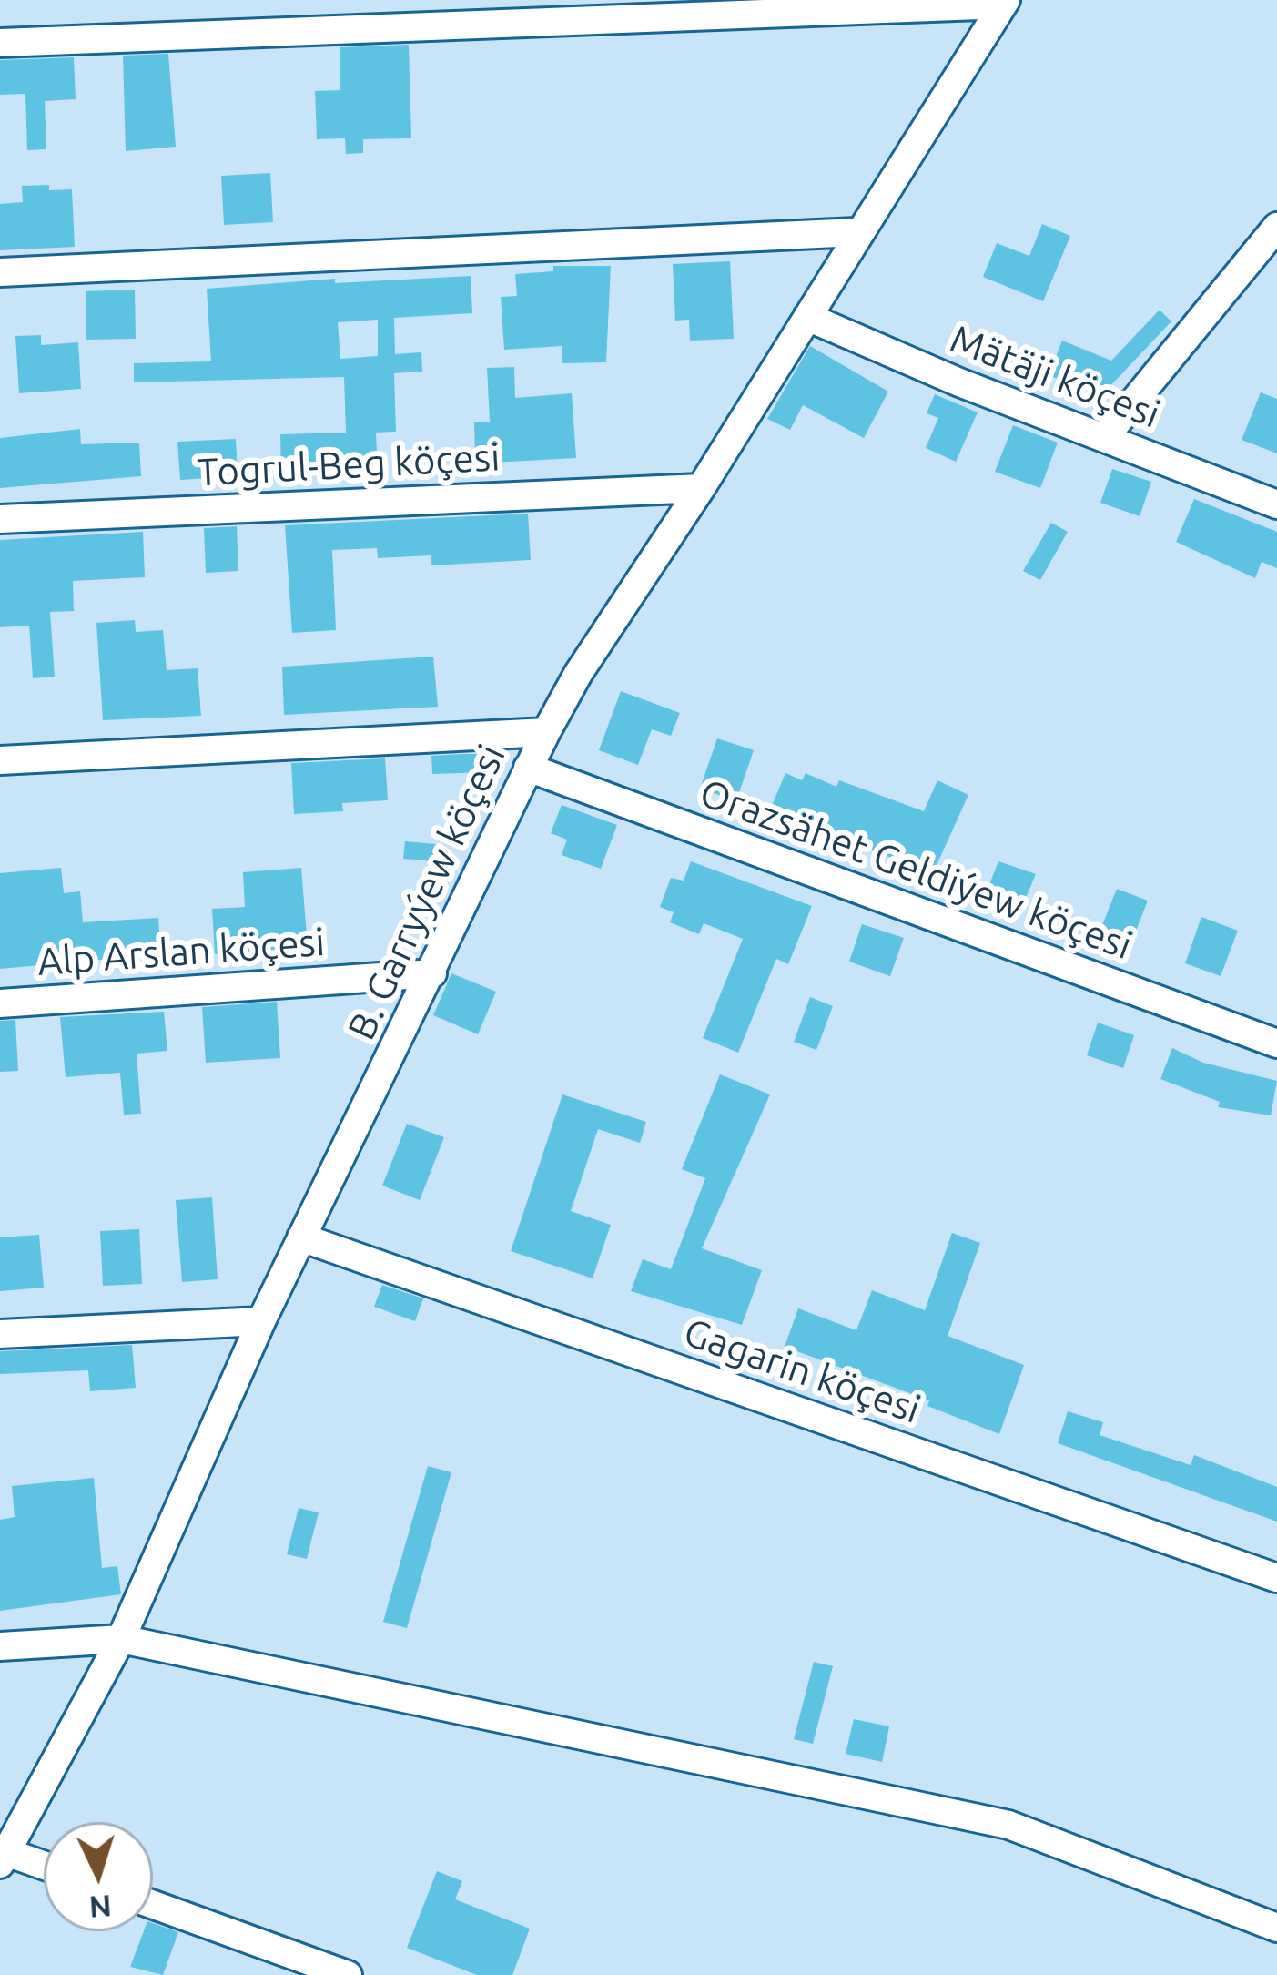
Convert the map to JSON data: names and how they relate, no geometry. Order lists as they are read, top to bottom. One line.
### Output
{"streets":{"street":["Mätäji köçesi","Togrul-Beg köçesi","Orazsähet Geldiýew köçesi","B. Garryýew köçesi","Alp Arslan köçesi","Gagarin köçesi"]},"crossings":[["Mätäji köçesi","B. Garryýew köçesi"],["Togrul-Beg köçesi","B. Garryýew köçesi"],["Orazsähet Geldiýew köçesi","B. Garryýew köçesi"],["B. Garryýew köçesi","Alp Arslan köçesi"],["B. Garryýew köçesi","Gagarin köçesi"]],"north":"bottom"}
